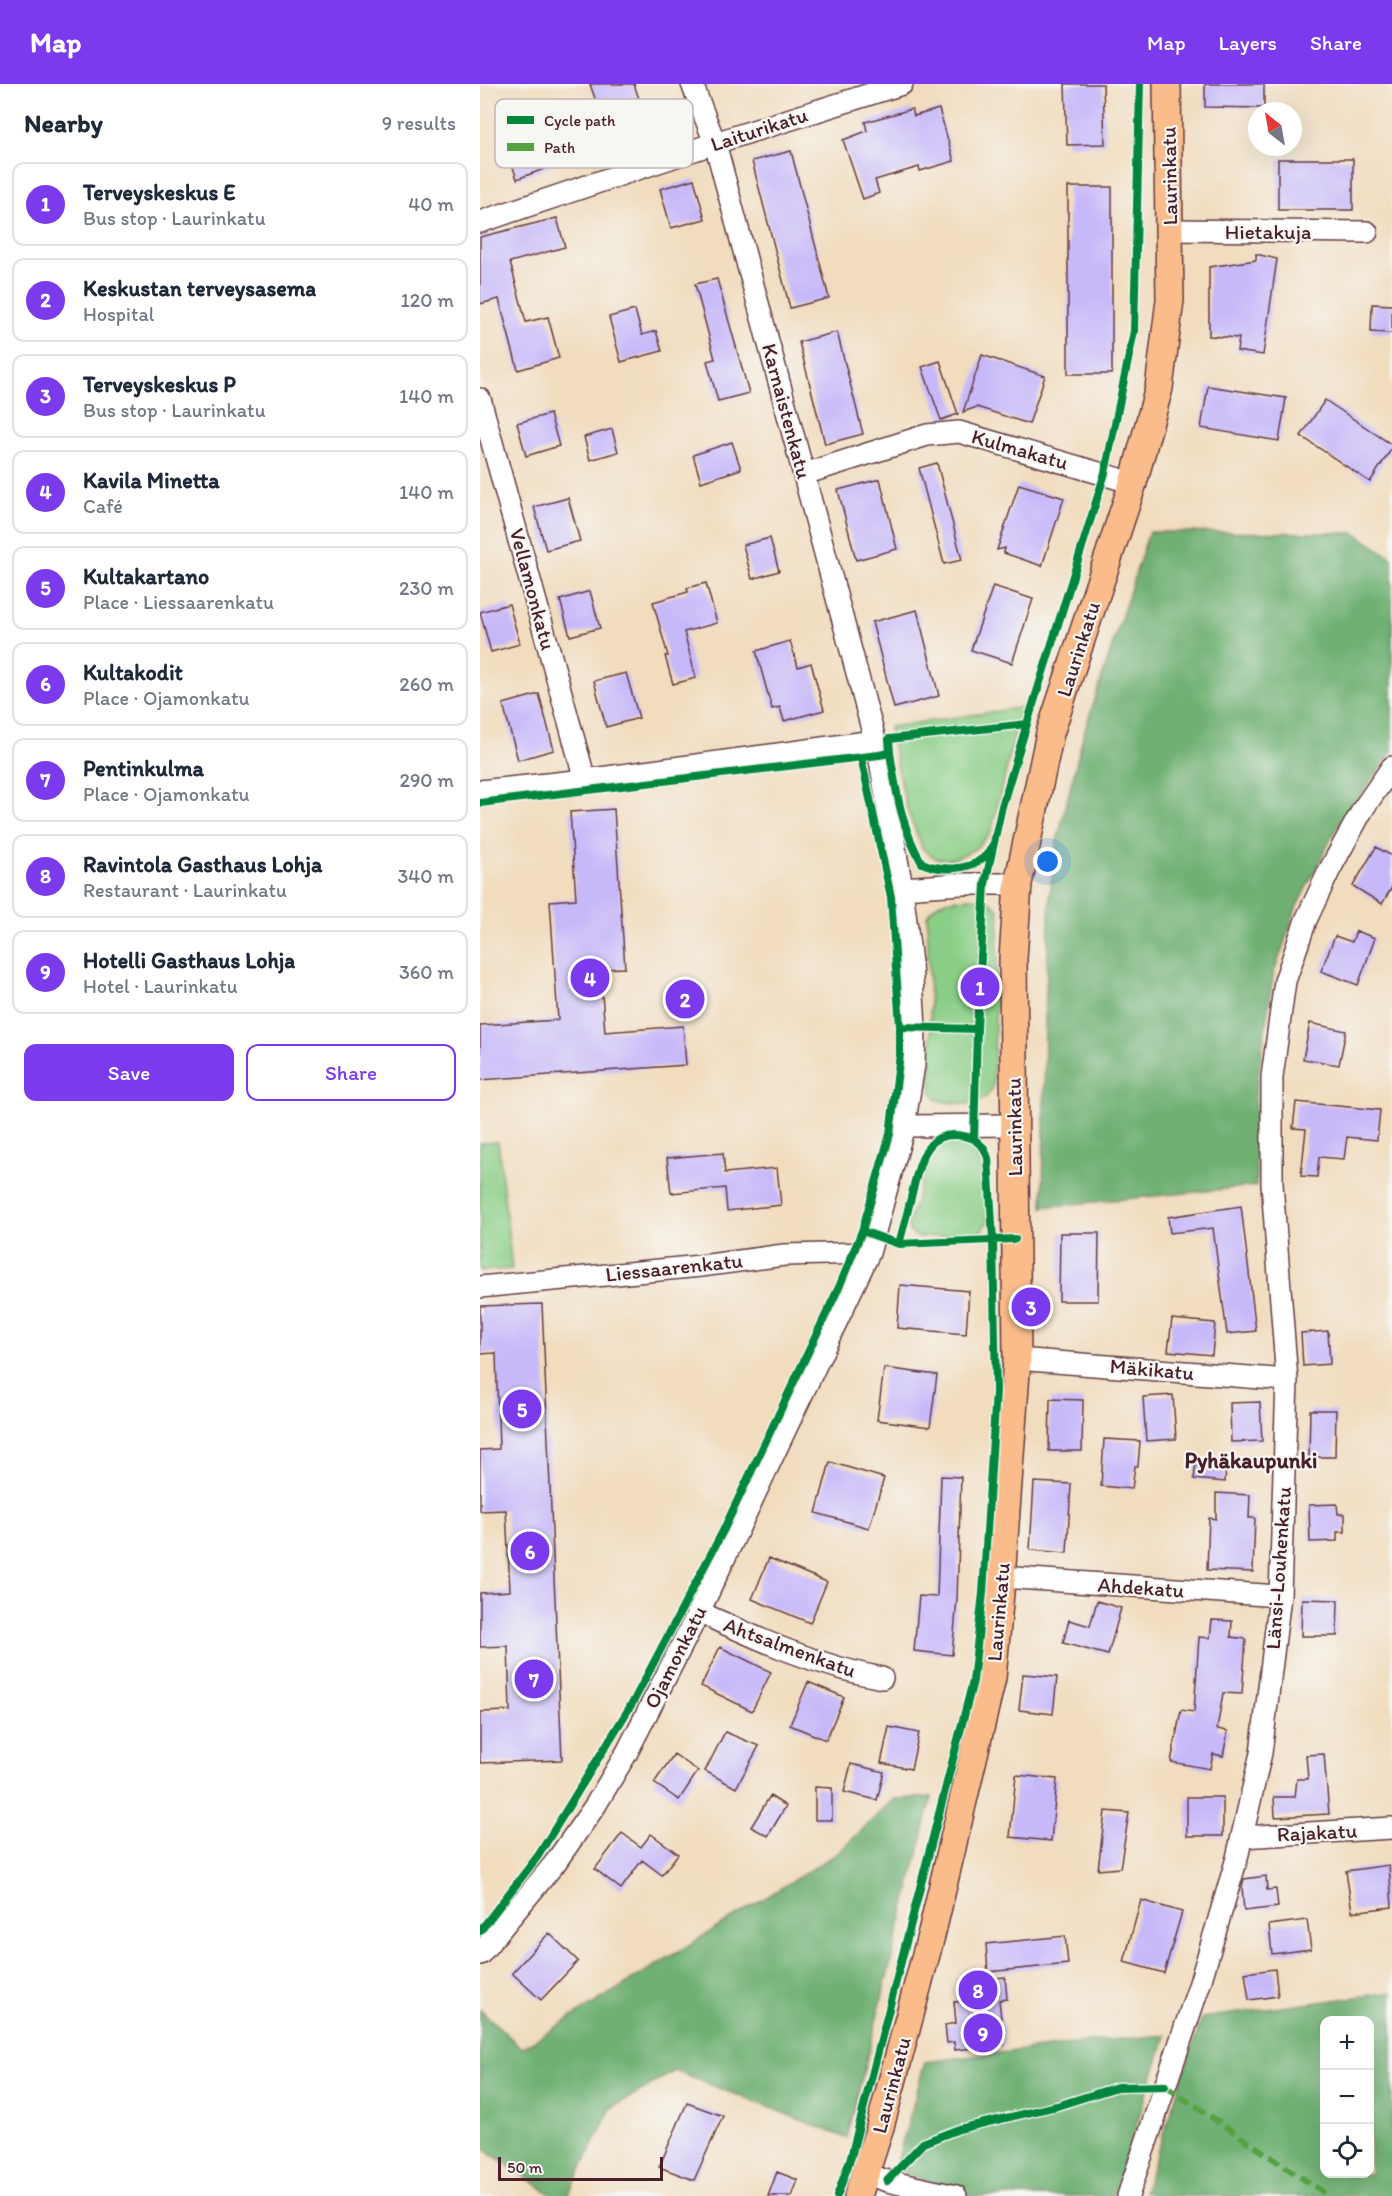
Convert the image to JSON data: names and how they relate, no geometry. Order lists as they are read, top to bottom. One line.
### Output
{"streets":{"main road":["Laurinkatu"],"street":["Laiturikatu","Hietakuja","Karnaistenkatu","Kulmakatu","Vellamonkatu","Liessaarenkatu","Mäkikatu","Länsi-Louhenkatu","Ahdekatu","Ahtsalmenkatu","Ojamonkatu","Rajakatu"]},"crossings":[["Laiturikatu","Karnaistenkatu"],["Laurinkatu","Hietakuja"],["Laurinkatu","Kulmakatu"],["Laurinkatu","Mäkikatu"],["Laurinkatu","Ahdekatu"],["Karnaistenkatu","Kulmakatu"],["Karnaistenkatu","Ojamonkatu"],["Liessaarenkatu","Ojamonkatu"],["Mäkikatu","Länsi-Louhenkatu"],["Länsi-Louhenkatu","Ahdekatu"],["Länsi-Louhenkatu","Rajakatu"],["Ahtsalmenkatu","Ojamonkatu"]],"districts":["Pyhäkaupunki"],"legend":["Cycle path","Path"],"scale_bar":"50 m","north":"top left","page":{"header":"Map","nav":["Map","Layers","Share"],"heading":["Nearby","9 results"],"list":[{"mark":"1","name":"Terveyskeskus E","note":"Bus stop · Laurinkatu","value":"40 m"},{"mark":"2","name":"Keskustan terveysasema","note":"Hospital","value":"120 m"},{"mark":"3","name":"Terveyskeskus P","note":"Bus stop · Laurinkatu","value":"140 m"},{"mark":"4","name":"Kavila Minetta","note":"Café","value":"140 m"},{"mark":"5","name":"Kultakartano","note":"Place · Liessaarenkatu","value":"230 m"},{"mark":"6","name":"Kultakodit","note":"Place · Ojamonkatu","value":"260 m"},{"mark":"7","name":"Pentinkulma","note":"Place · Ojamonkatu","value":"290 m"},{"mark":"8","name":"Ravintola Gasthaus Lohja","note":"Restaurant · Laurinkatu","value":"340 m"},{"mark":"9","name":"Hotelli Gasthaus Lohja","note":"Hotel · Laurinkatu","value":"360 m"}],"pins":["4","1","2","3","5","6","7","8","9"],"buttons":["Save","Share"],"map_buttons":["+","−"],"scale":"50 m"}}
